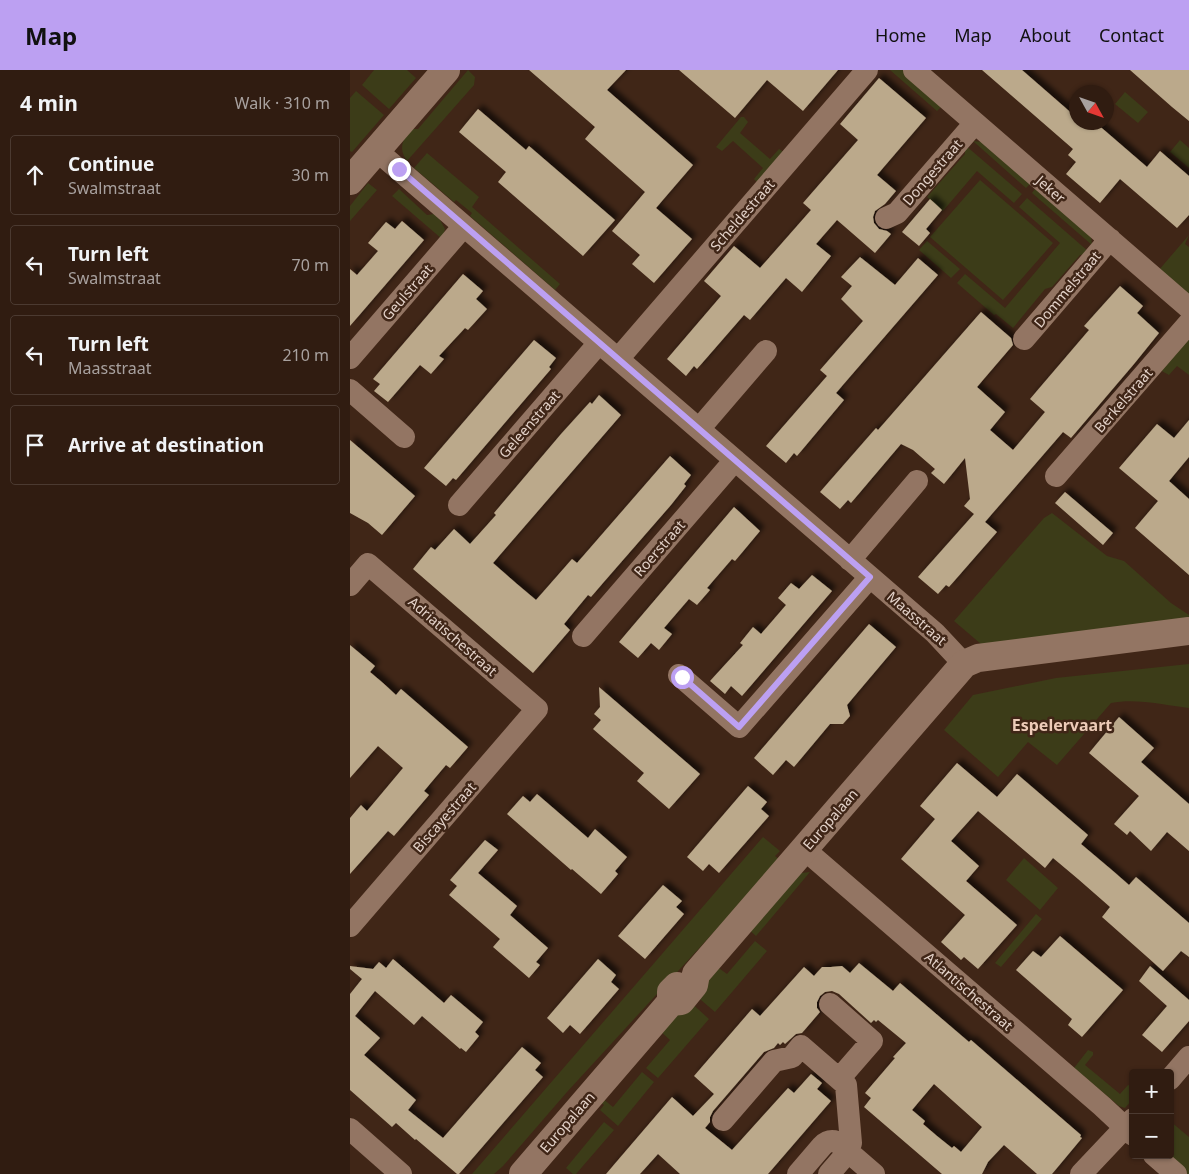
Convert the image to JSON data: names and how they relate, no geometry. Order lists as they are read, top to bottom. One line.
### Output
{"streets":{"street":["Dongestraat","Jeker","Scheldestraat","Dommelstraat","Geulstraat","Berkelstraat","Geleenstraat","Roerstraat","Maasstraat","Adriatischestraat","Biscayestraat","Europalaan","Atlantischestraat"]},"crossings":[["Dongestraat","Jeker"],["Jeker","Dommelstraat"],["Scheldestraat","Maasstraat"],["Geulstraat","Maasstraat"],["Geleenstraat","Maasstraat"],["Roerstraat","Maasstraat"],["Maasstraat","Europalaan"],["Adriatischestraat","Biscayestraat"],["Europalaan","Atlantischestraat"]],"districts":["Espelervaart"],"north":"bottom right","page":{"header":"Map","nav":["Home","Map","About","Contact"],"heading":["4 min","Walk · 310 m"],"list":[["Continue","Swalmstraat","30 m"],["Turn left","Swalmstraat","70 m"],["Turn left","Maasstraat","210 m"],"Arrive at destination"],"map_buttons":["+","−"]}}
